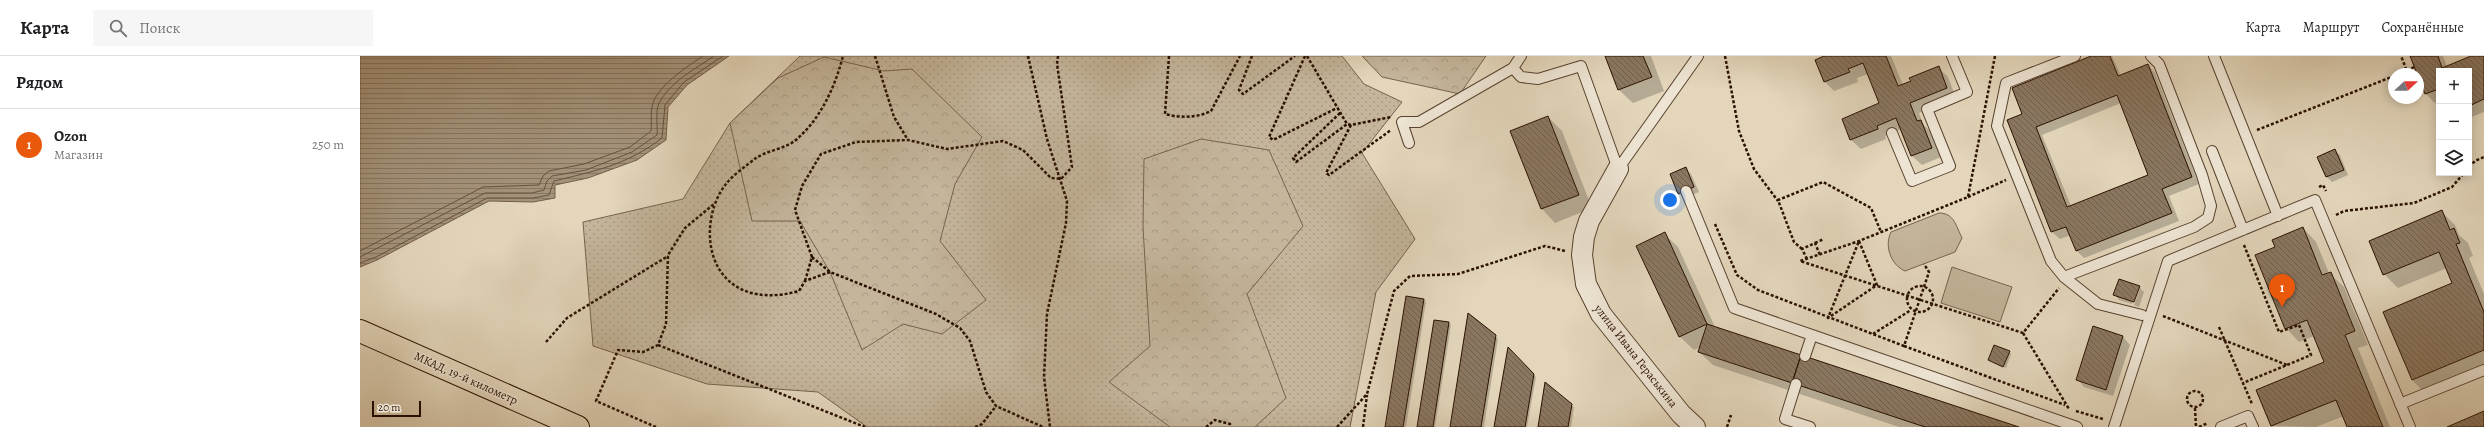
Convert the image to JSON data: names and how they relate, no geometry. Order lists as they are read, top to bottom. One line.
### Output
{"streets":{"highway":["МКАД, 19-й километр"],"street":["улица Ивана Гераськина"]},"scale_bar":"20 m","north":"right","page":{"header":"Карта","search":"Поиск","nav":["Карта","Маршрут","Сохранённые"],"heading":"Рядом","map_buttons":["+","−"],"list":[{"mark":"1","name":"Ozon","note":"Магазин","value":"250 m"}],"pins":"1","scale":"20 m"}}
